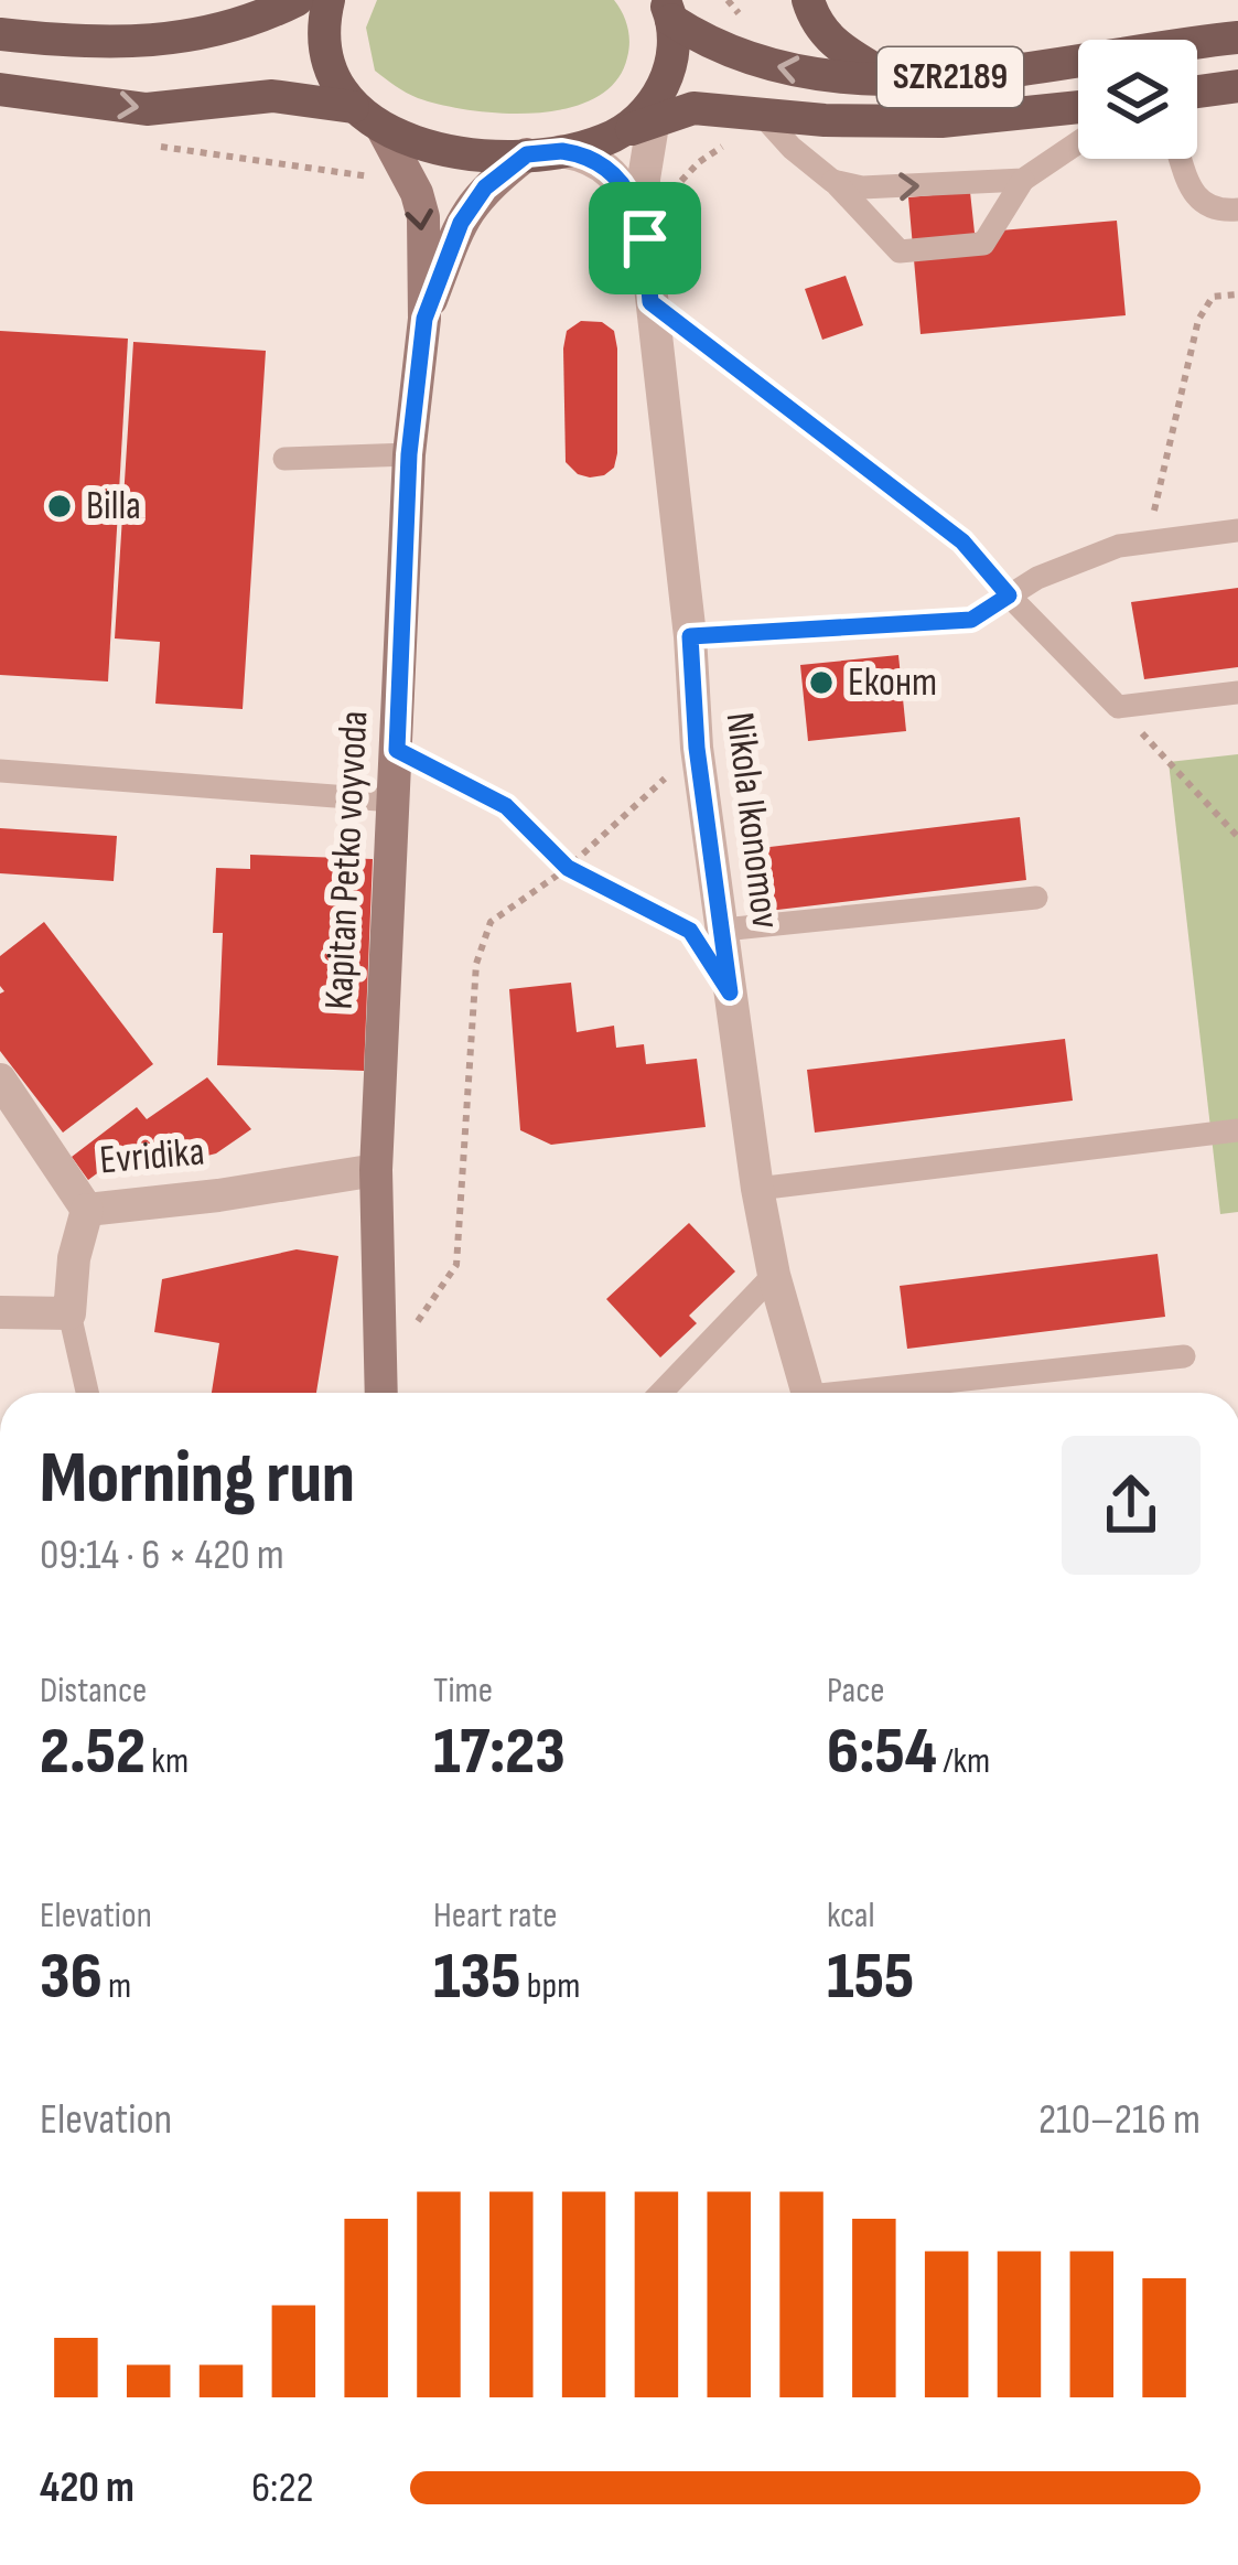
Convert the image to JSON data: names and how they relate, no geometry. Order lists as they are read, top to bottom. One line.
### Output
{"streets":{"main road":["SZR2189","Kapitan Petko voyvoda"],"street":["Nikola Ikonomov","Evridika"]},"crossings":[["SZR2189","Nikola Ikonomov"],["SZR2189","Kapitan Petko voyvoda"],["Kapitan Petko voyvoda","Evridika"]],"places":["Billa","Еконт"],"page":{"heading":["Morning run","09:14 · 6 × 420 m"],"stats":[["Distance","2.52 km"],["Time","17:23"],["Pace","6:54 /km"],["Elevation","36 m"],["Heart rate","135 bpm"],["kcal","155"]],"chart":["Elevation","210–216 m"],"list":[{"name":"420 m","note":"6:22"}]}}
